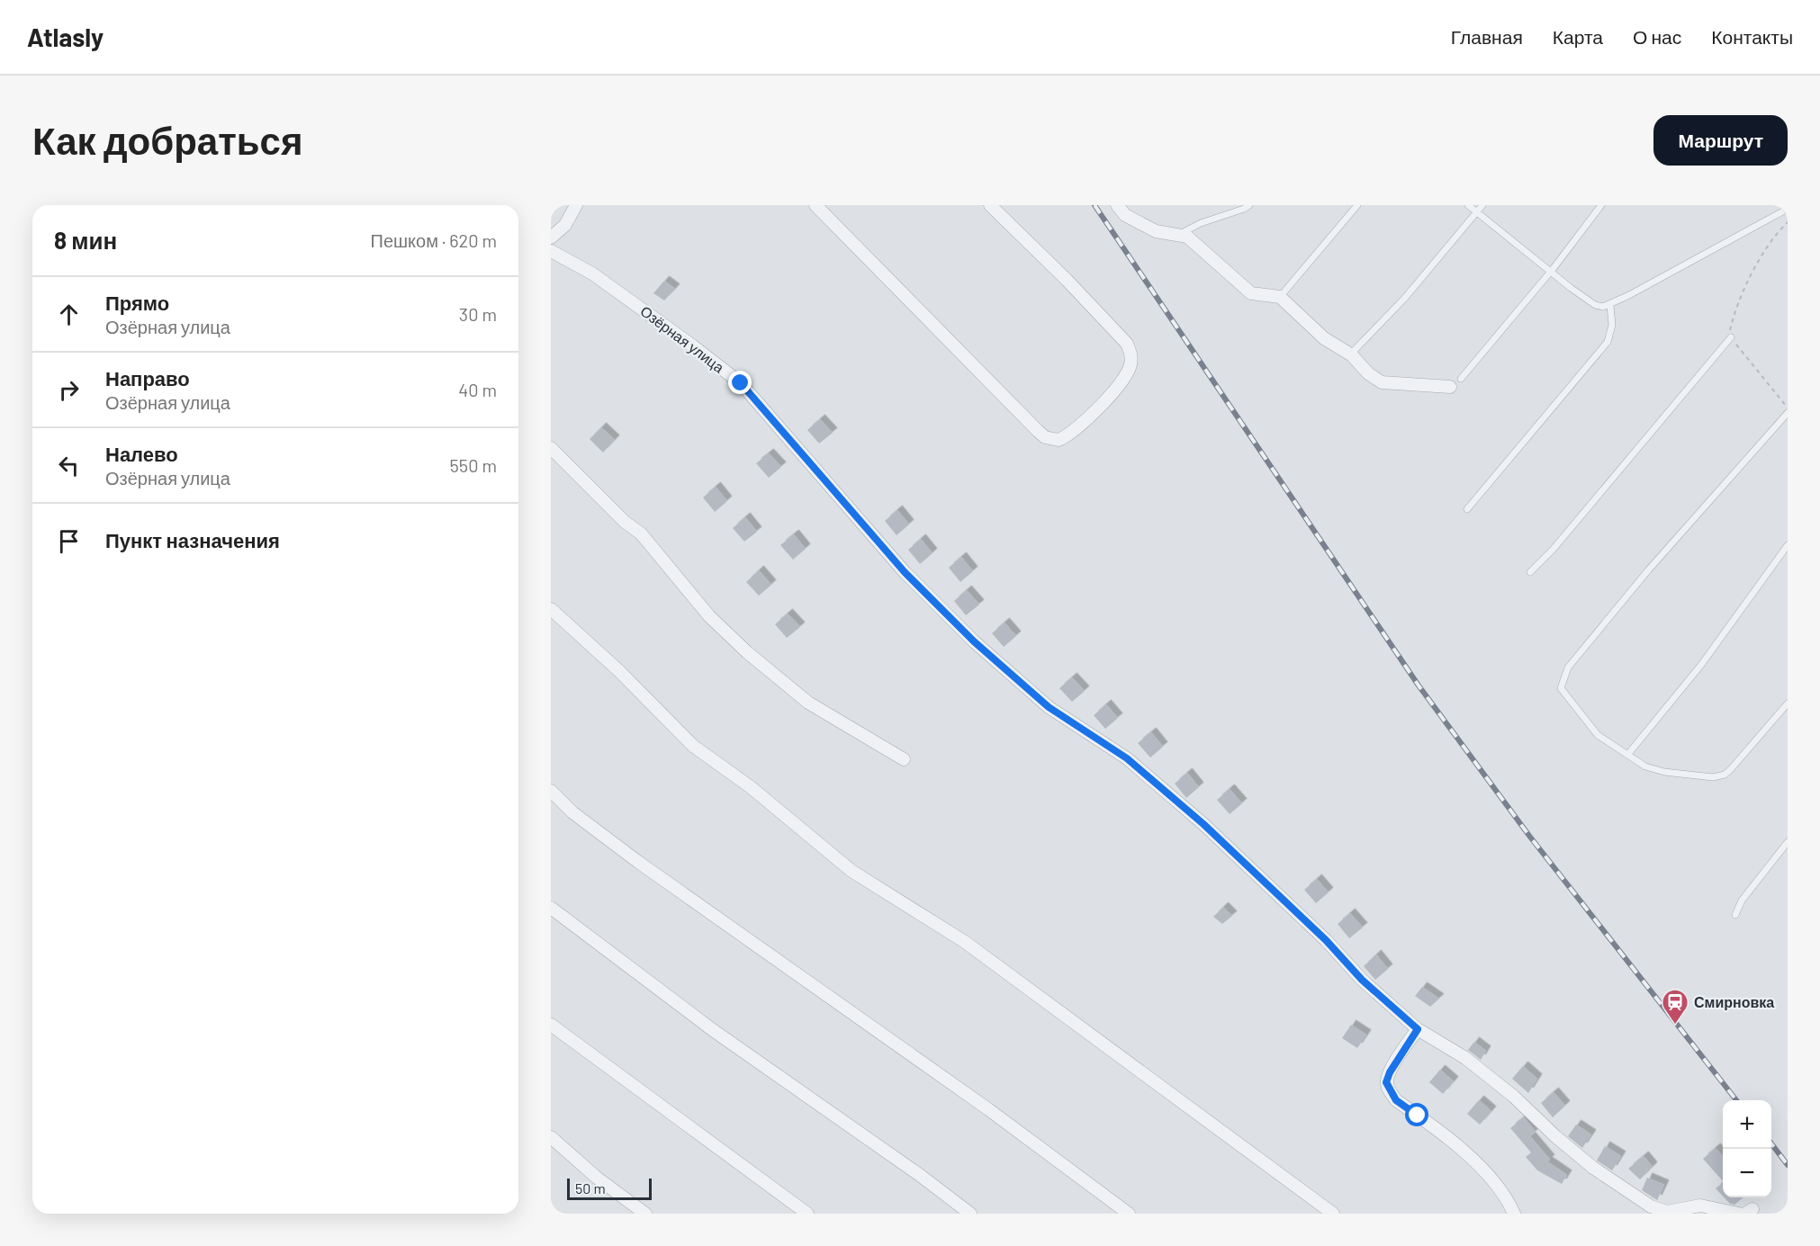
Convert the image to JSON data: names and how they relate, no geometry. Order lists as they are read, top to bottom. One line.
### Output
{"streets":{"street":["Озёрная улица"]},"places":{"station":["Смирновка"]},"scale_bar":"50 m","page":{"header":"Atlasly","nav":["Главная","Карта","О нас","Контакты"],"buttons":"Маршрут","title":"Как добраться","heading":["8 мин","Пешком · 620 m"],"list":[["Прямо","Озёрная улица","30 m"],["Направо","Озёрная улица","40 m"],["Налево","Озёрная улица","550 m"],"Пункт назначения"],"map_buttons":["+","−"],"scale":"50 m"}}
